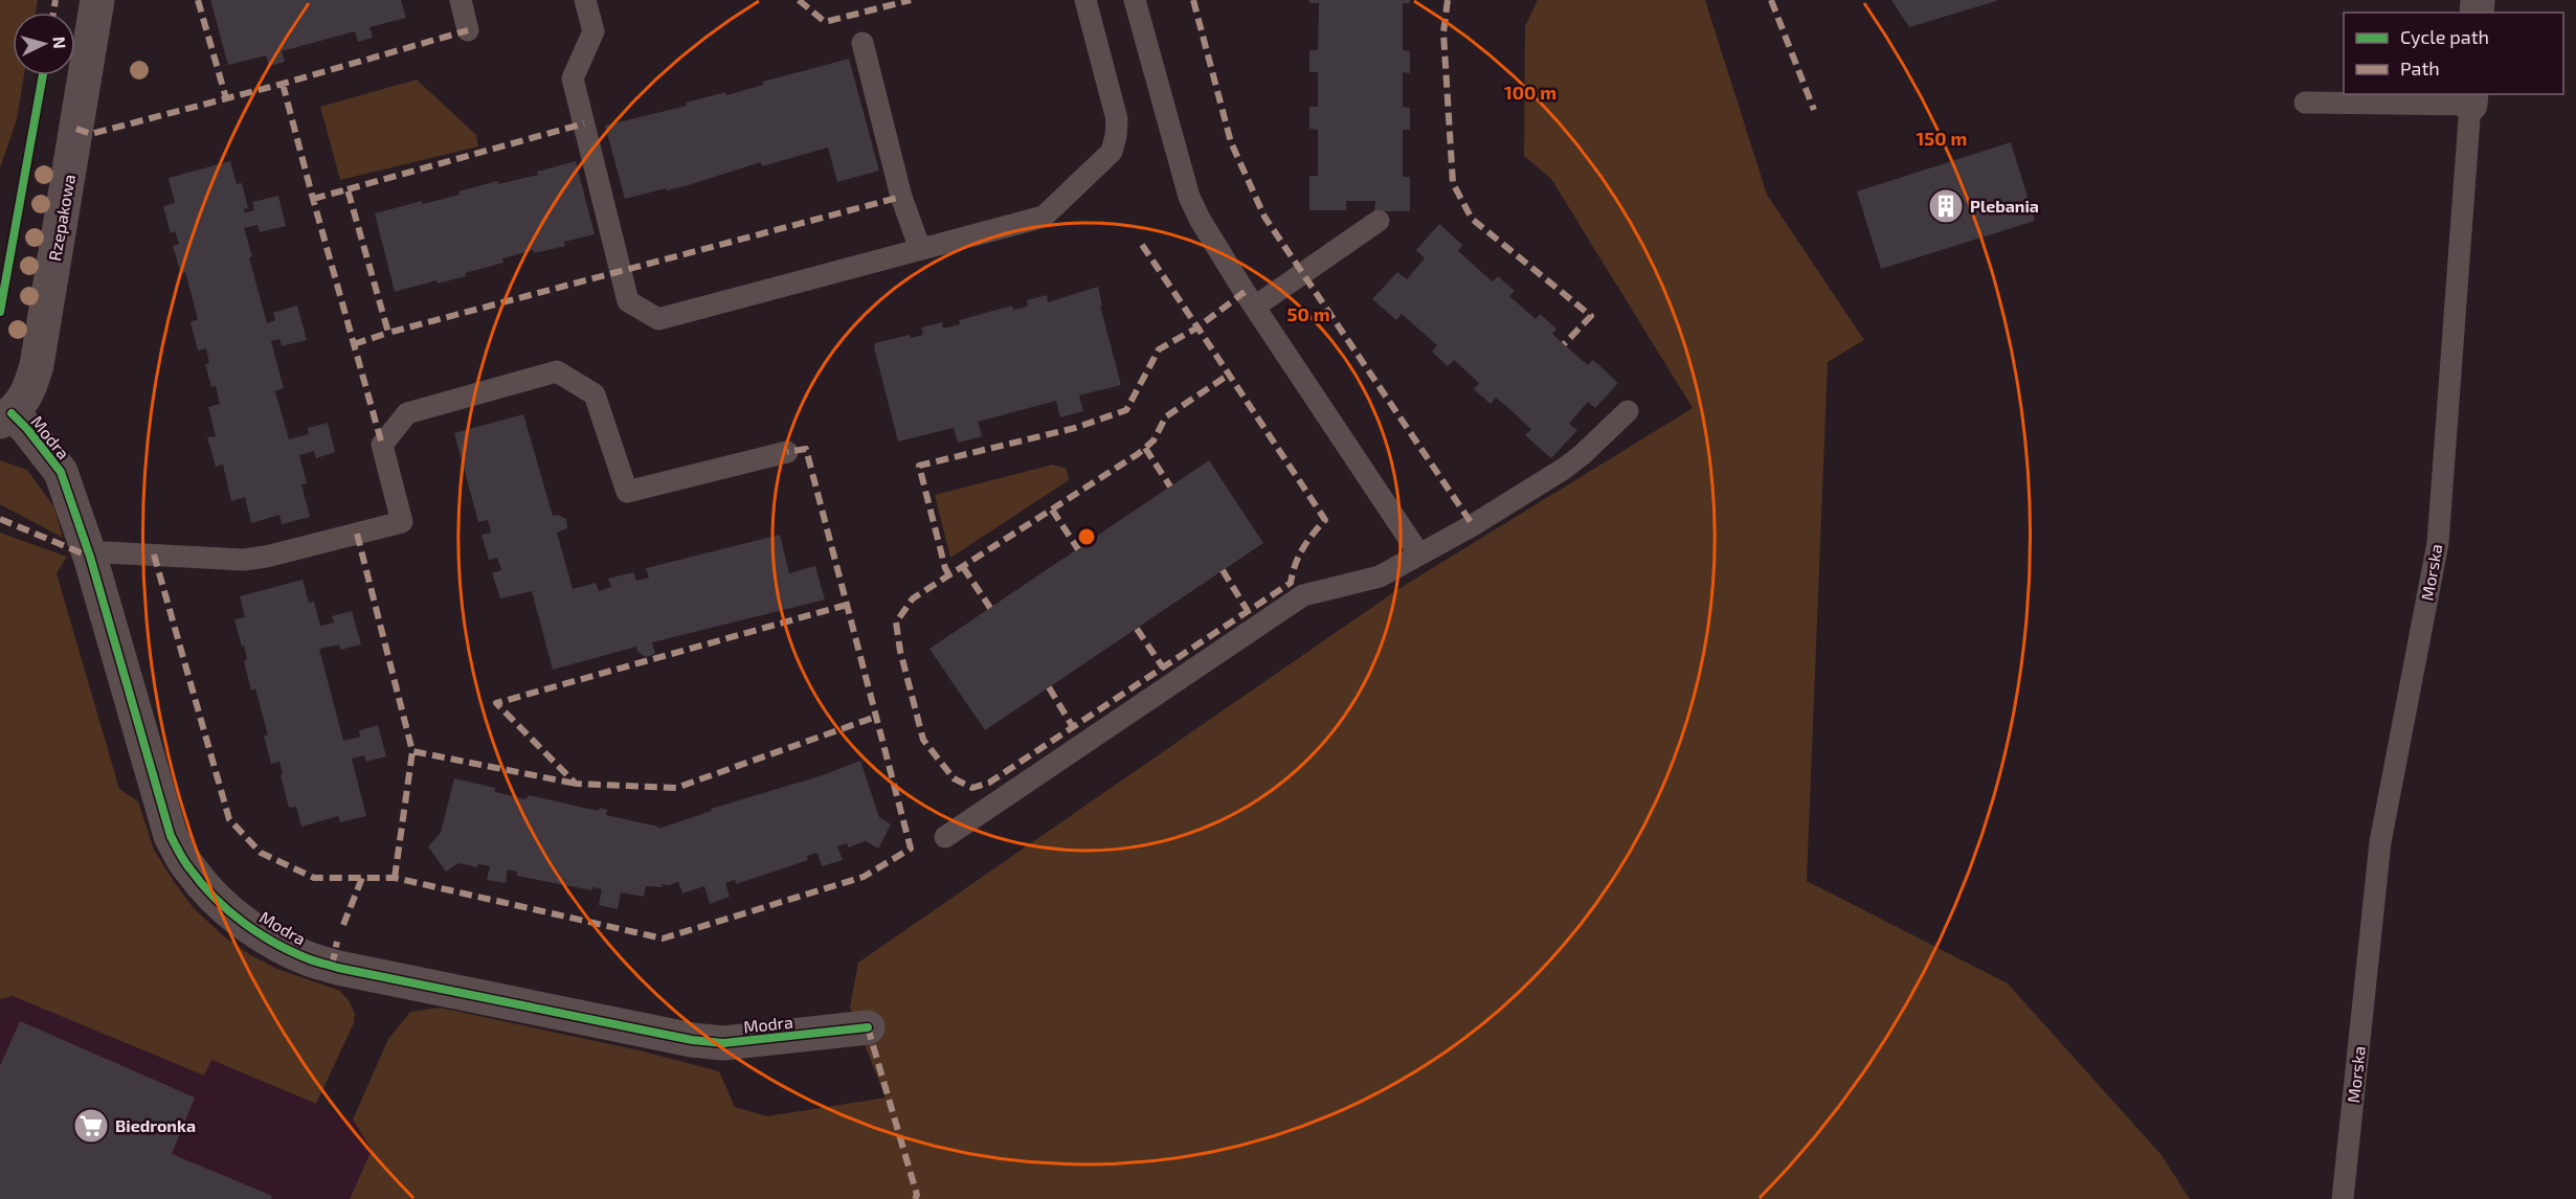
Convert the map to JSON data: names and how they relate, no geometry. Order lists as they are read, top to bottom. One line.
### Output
{"streets":{"street":["Rzepakowa","Modra"],"lane":["Morska"]},"crossings":[["Rzepakowa","Modra"]],"places":{"building":["Plebania"],"supermarket":["Biedronka"]},"legend":["Cycle path","Path"],"north":"right","rings":["100 m","150 m","50 m"]}
